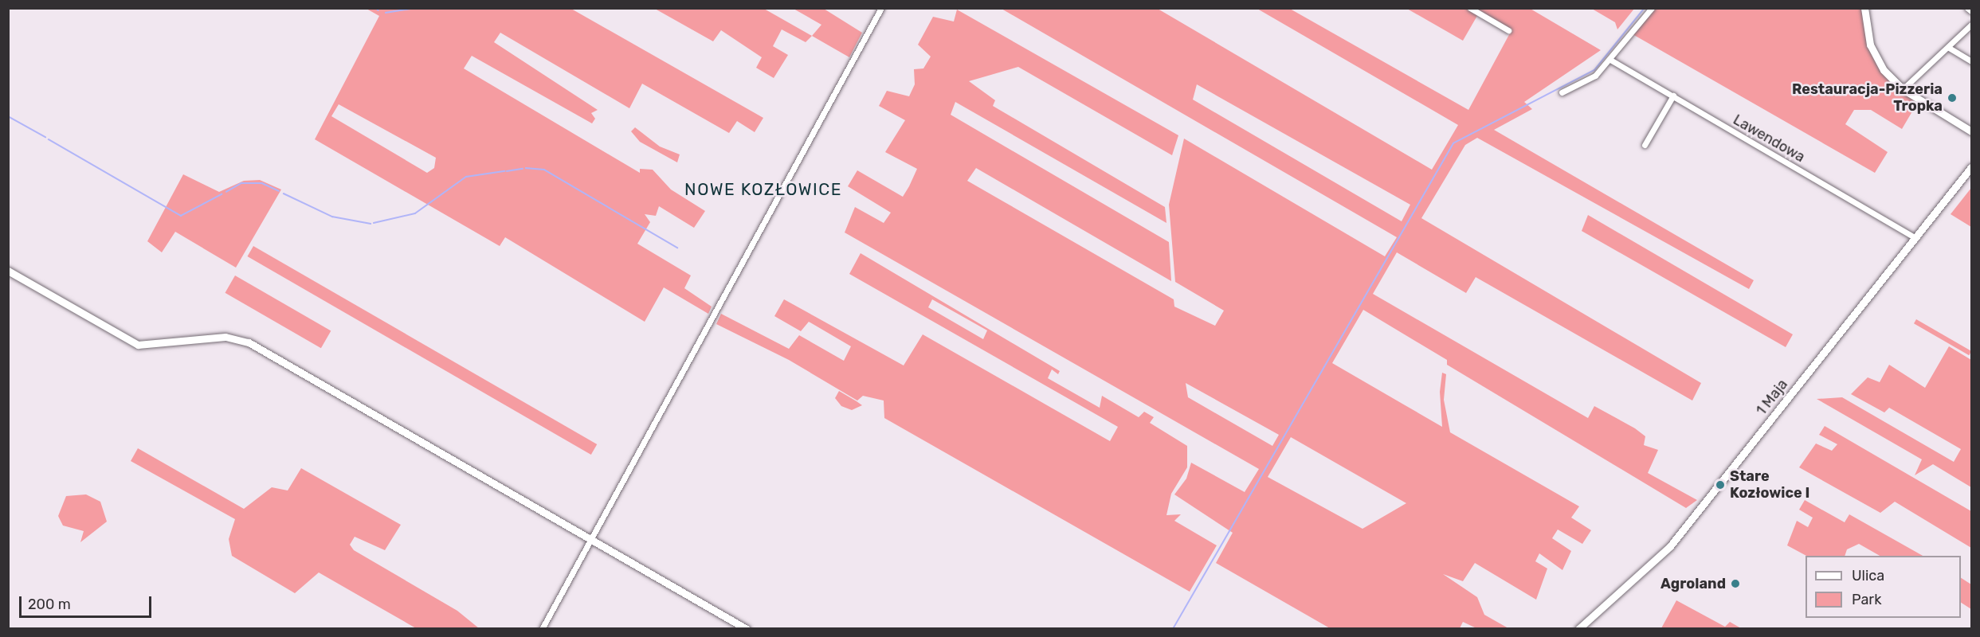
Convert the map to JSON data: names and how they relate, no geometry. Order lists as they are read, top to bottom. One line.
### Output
{"streets":{"street":["Lawendowa","1 Maja"]},"crossings":[["Lawendowa","1 Maja"]],"districts":["NOWE KOZŁOWICE"],"places":["Restauracja-Pizzeria Tropka","Stare Kozłowice I","Agroland"],"legend":["Ulica","Park"],"scale_bar":"200 m"}
